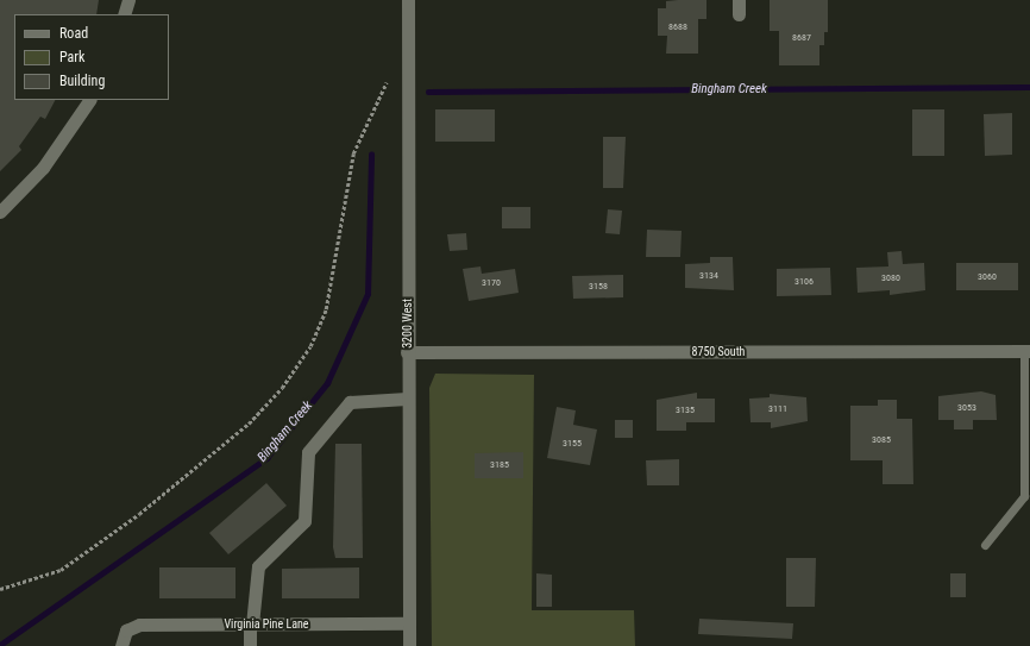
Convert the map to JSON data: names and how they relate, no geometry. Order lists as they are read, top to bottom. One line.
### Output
{"streets":{"street":["3200 West","8750 South","Virginia Pine Lane"]},"crossings":[["3200 West","8750 South"],["3200 West","Virginia Pine Lane"]],"water":["Bingham Creek"],"house_numbers":["8688","8687","3134","3060","3080","3106","3170","3158","3053","3111","3135","3085","3155","3185"],"legend":["Road","Park","Building"]}
